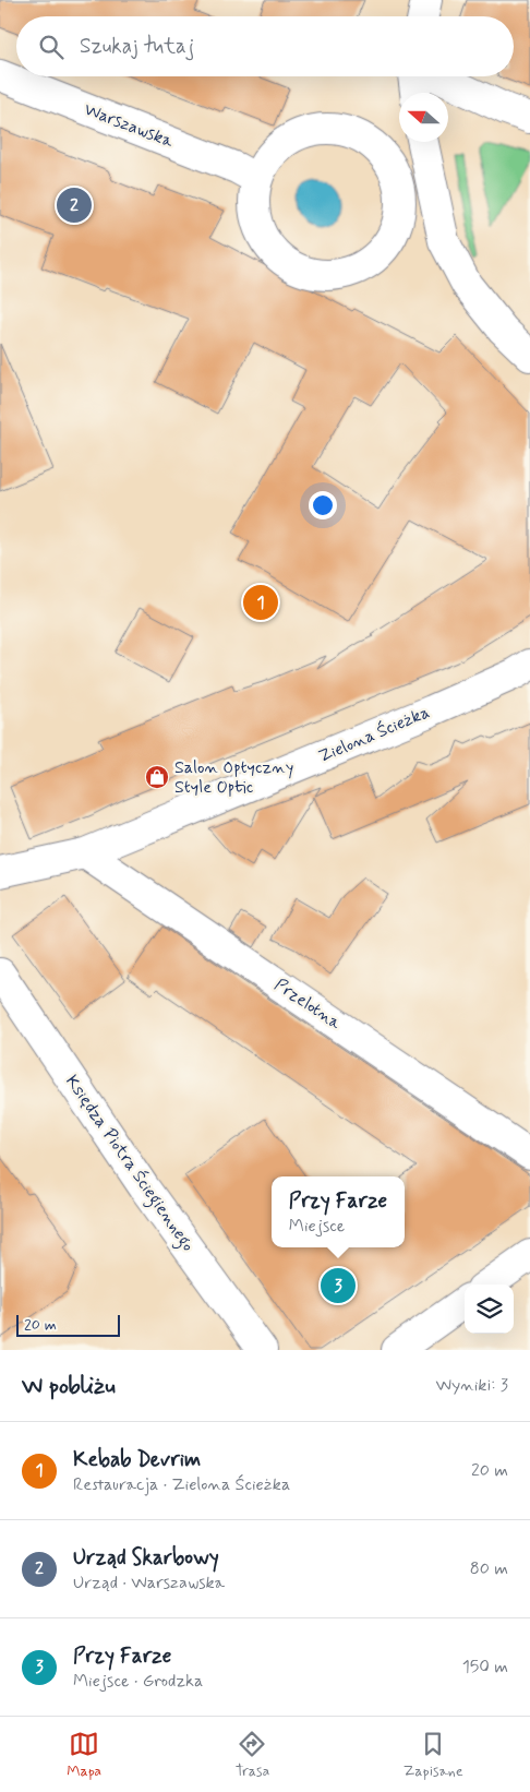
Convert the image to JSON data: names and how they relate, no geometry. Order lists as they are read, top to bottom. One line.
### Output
{"streets":{"street":["Warszawska","Zielona Ścieżka","Przelotna","Księdza Piotra Ściegiennego"]},"crossings":[["Zielona Ścieżka","Przelotna"]],"places":{"shop":["Salon Optyczny Style Optic"]},"scale_bar":"20 m","north":"left","page":{"search":"Szukaj tutaj","pins":["2","1","3"],"popup":["Przy Farze","Miejsce"],"scale":"20 m","heading":["W pobliżu","Wyniki: 3"],"list":[{"mark":"1","name":"Kebab Devrim","note":"Restauracja · Zielona Ścieżka","value":"20 m"},{"mark":"2","name":"Urząd Skarbowy","note":"Urząd · Warszawska","value":"80 m"},{"mark":"3","name":"Przy Farze","note":"Miejsce · Grodzka","value":"150 m"}],"nav":["Mapa","Trasa","Zapisane"]}}
